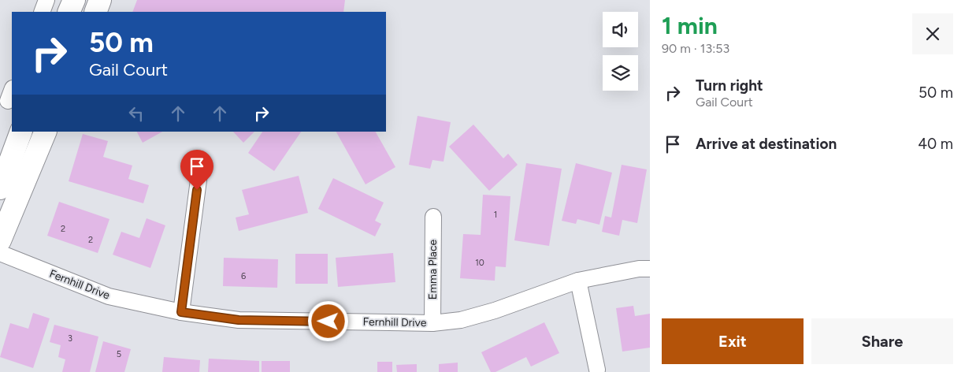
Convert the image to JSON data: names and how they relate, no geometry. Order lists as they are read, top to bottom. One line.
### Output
{"streets":{"street":["Emma Place","Fernhill Drive"]},"crossings":[["Emma Place","Fernhill Drive"]],"house_numbers":["1","2","2","10","6","3","5"],"page":{"heading":["1 min","90 m · 13:53"],"turn":["50 m","Gail Court"],"list":[{"name":"Turn right","note":"Gail Court","value":"50 m"},{"name":"Arrive at destination","value":"40 m"}],"buttons":["Exit","Share"]}}
